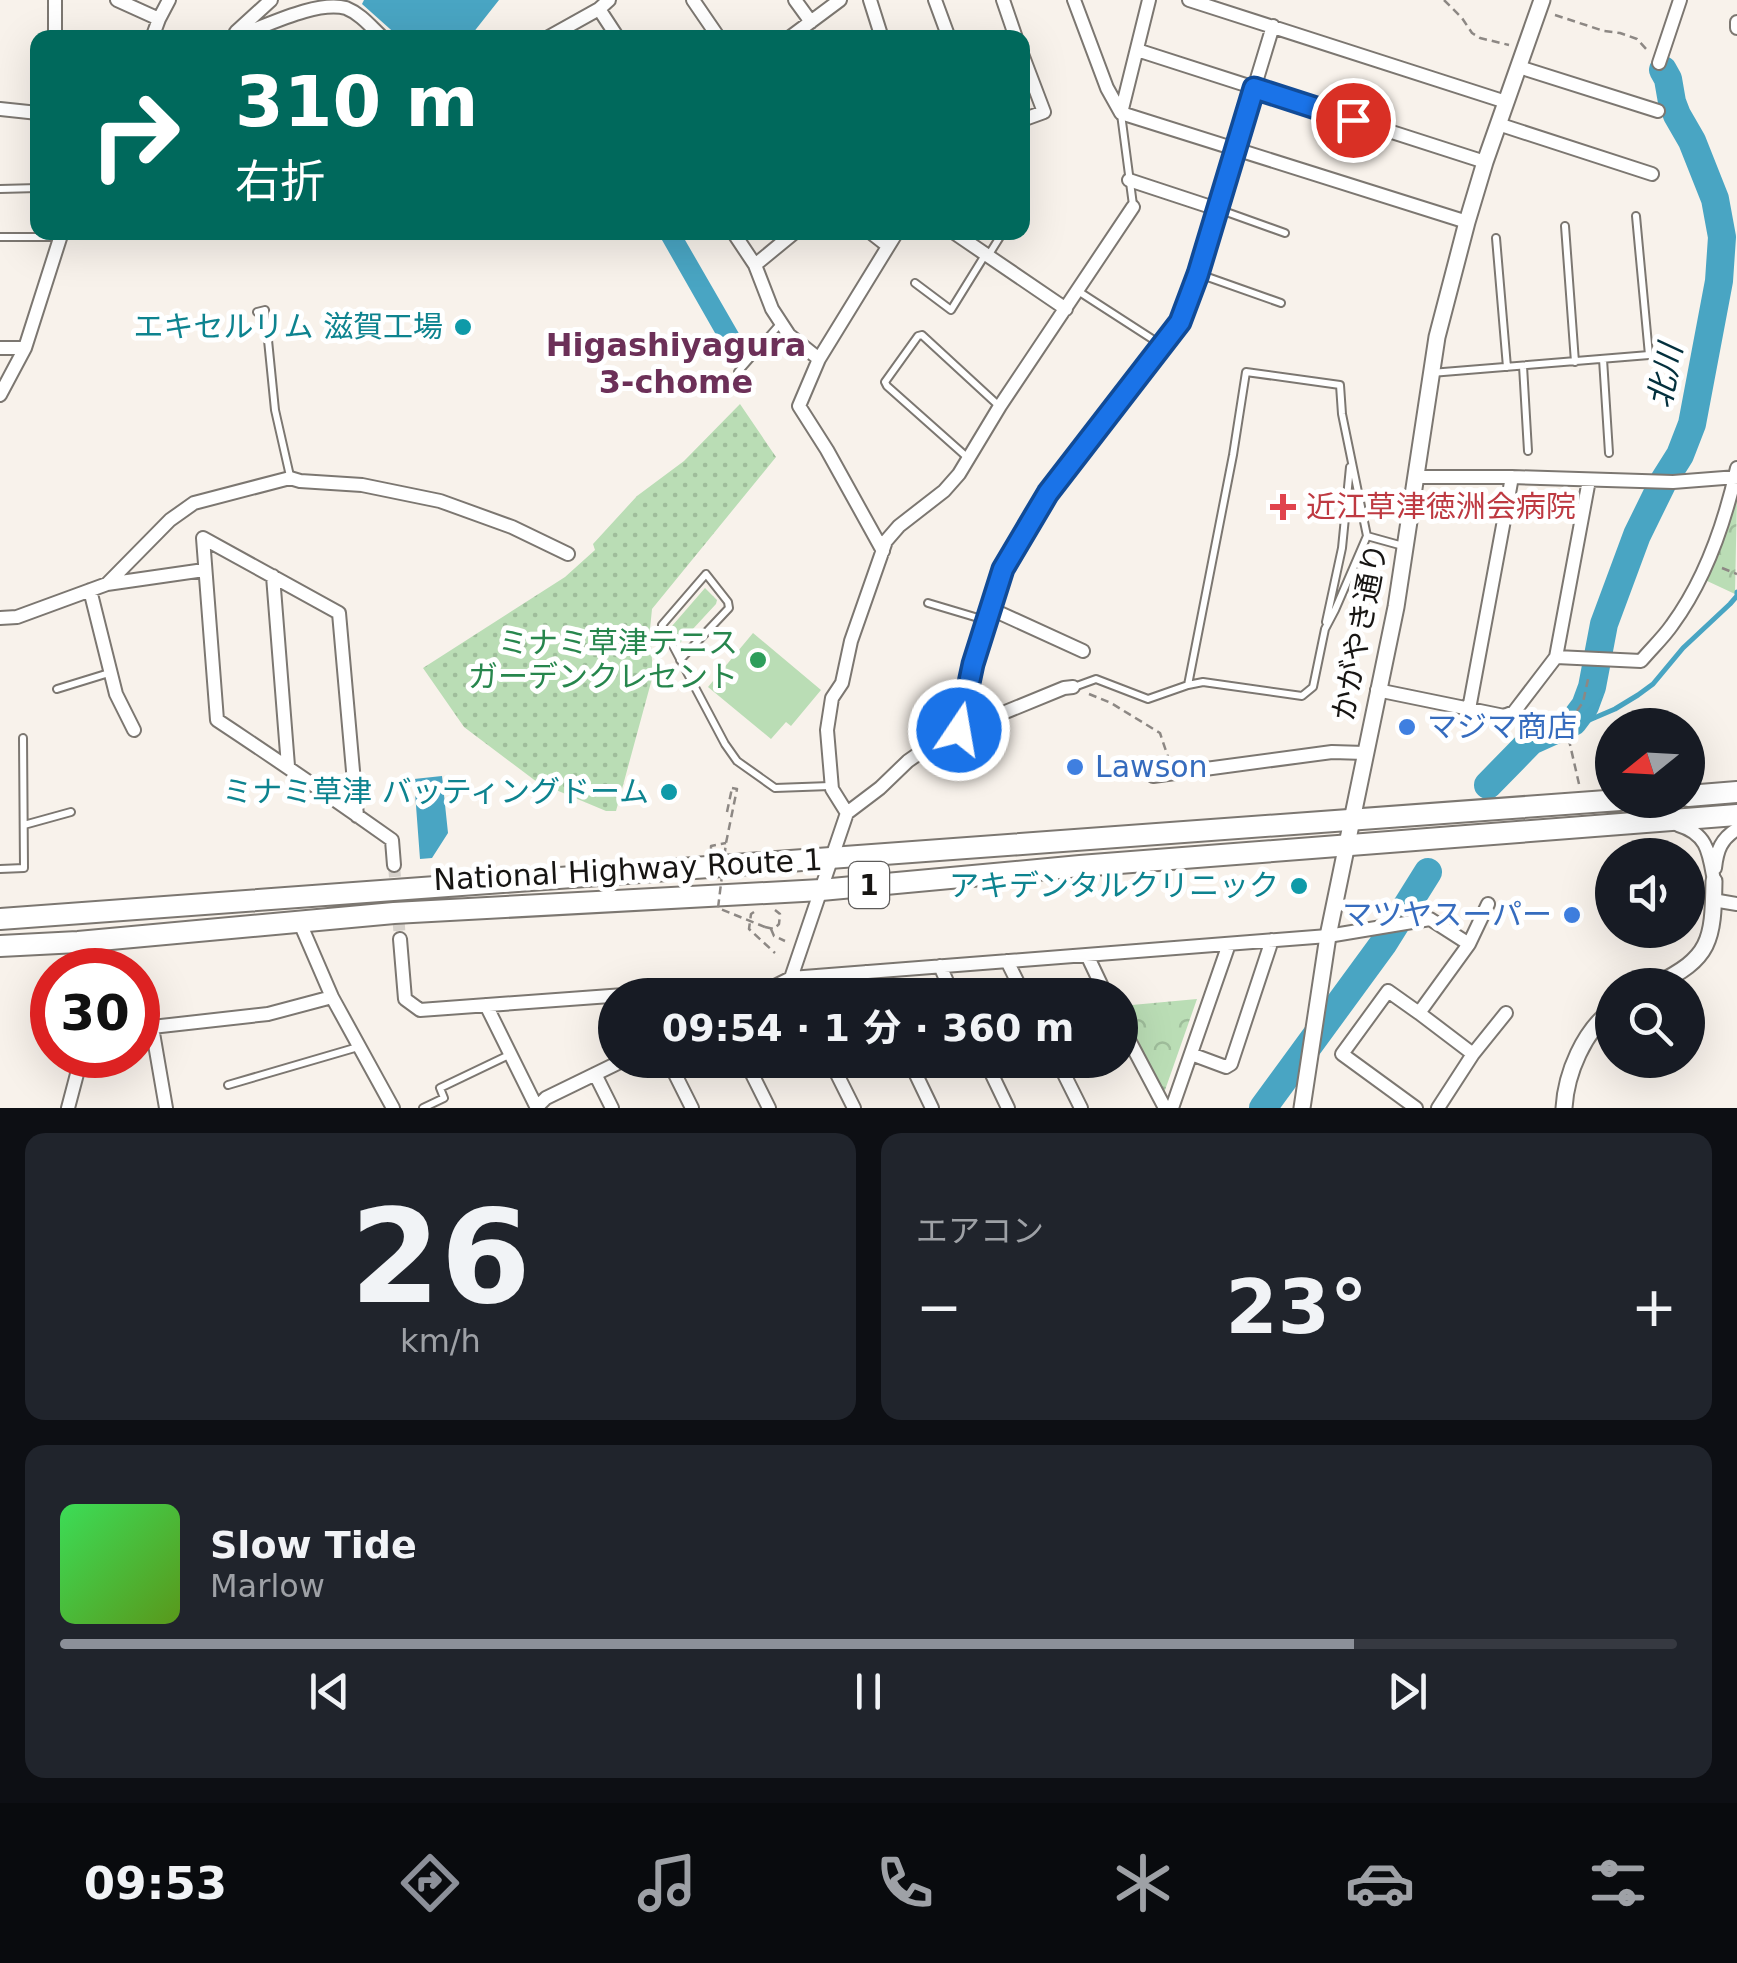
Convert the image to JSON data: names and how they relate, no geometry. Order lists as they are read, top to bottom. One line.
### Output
{"streets":{"highway":["National Highway Route 1","1"],"street":["かがやき通り"]},"crossings":[["かがやき通り","National Highway Route 1"]],"districts":["Higashiyagura 3-chome"],"water":["北川"],"places":{"other":["エキセルリム 滋賀工場","ミナミ草津テニス ガーデンクレセント","マジマ商店","Lawson","ミナミ草津 バッティングドーム","アキデンタルクリニック","マツヤスーパー"],"health":["近江草津徳洲会病院"]},"north":"left","page":{"turn":["310 m","右折"],"limit":"30","trip":"09:54 · 1 分 · 360 m","tile":[["26","km/h"],"エアコン"],"heat":["−","23°","+"],"song":["Slow Tide","Marlow"],"tabs":"09:53"}}
